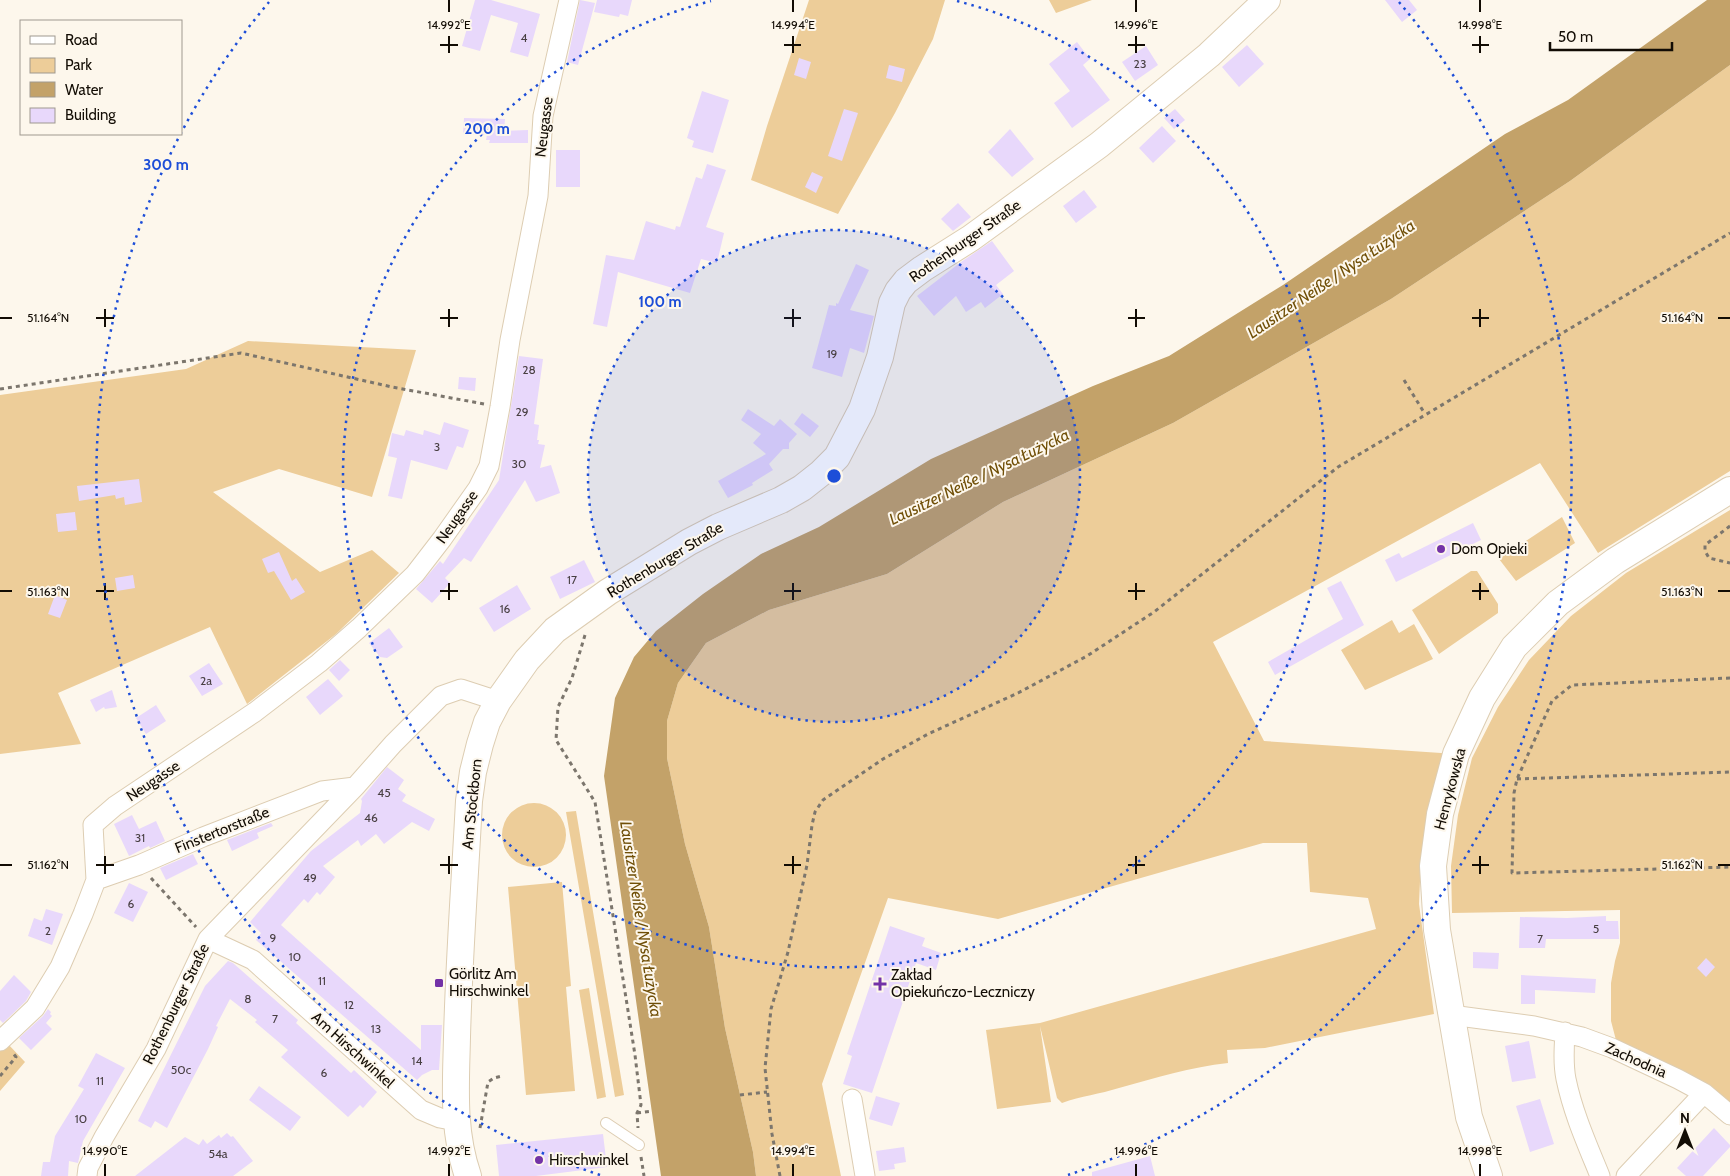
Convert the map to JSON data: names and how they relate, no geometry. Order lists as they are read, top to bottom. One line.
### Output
{"streets":{"street":["Neugasse","Rothenburger Straße","Henrykowska","Am Stockborn","Finstertorstraße","Am Hirschwinkel","Zachodnia"]},"crossings":[["Neugasse","Finstertorstraße"],["Rothenburger Straße","Am Stockborn"],["Rothenburger Straße","Finstertorstraße"],["Rothenburger Straße","Am Hirschwinkel"],["Henrykowska","Zachodnia"],["Am Stockborn","Am Hirschwinkel"]],"water":["Lausitzer Neiße / Nysa Łużycka"],"places":{"other":["Dom Opieki","Hirschwinkel"],"transit":["Görlitz Am Hirschwinkel"],"health":["Zakład Opiekuńczo-Leczniczy"]},"house_numbers":["4","23","19","28","29","3","30","17","16","2a","45","46","31","49","6","5","2","9","7","10","11","8","12","7","13","14","50c","6","11","10","54a"],"legend":["Road","Park","Water","Building"],"scale_bar":"50 m","north":"top","coordinates":["14.992°E","14.994°E","14.996°E","14.998°E","51.164°N","51.163°N","51.162°N","14.990°E"],"rings":["200 m","300 m","100 m"]}
